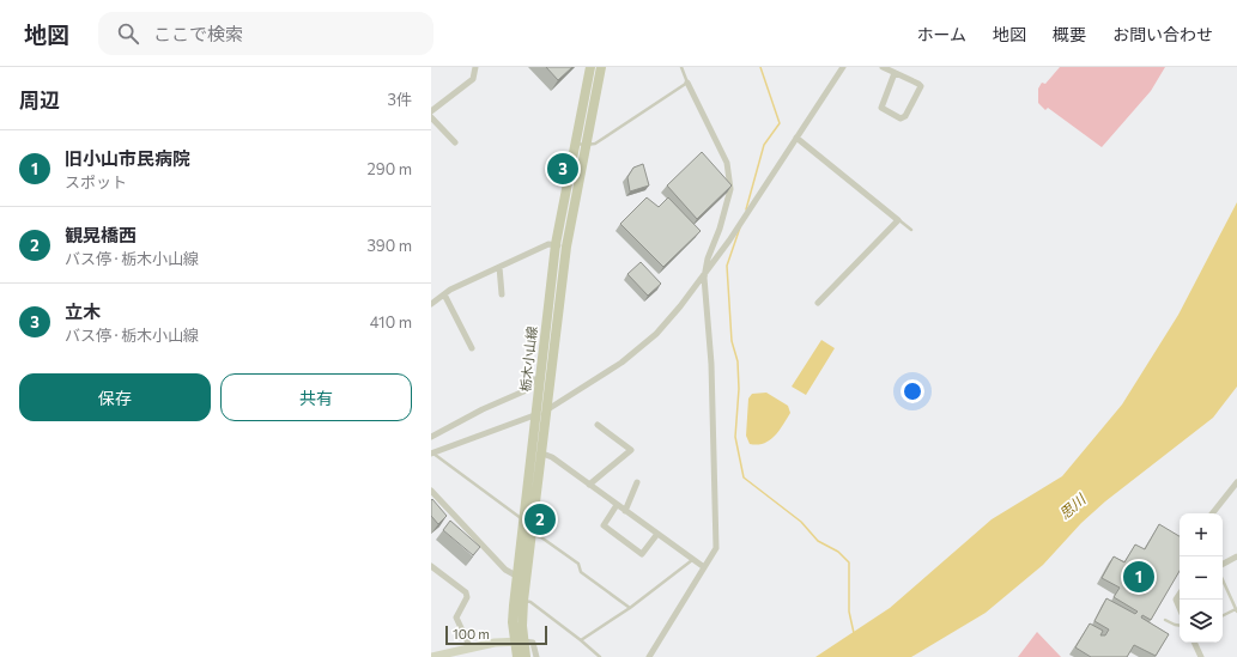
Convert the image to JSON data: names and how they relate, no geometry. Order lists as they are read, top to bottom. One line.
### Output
{"streets":{"main road":["栃木小山線"]},"water":["思川"],"scale_bar":"100 m","page":{"header":"地図","search":"ここで検索","nav":["ホーム","地図","概要","お問い合わせ"],"heading":["周辺","3件"],"list":[{"mark":"1","name":"旧小山市民病院","note":"スポット","value":"290 m"},{"mark":"2","name":"観晃橋西","note":"バス停 · 栃木小山線","value":"390 m"},{"mark":"3","name":"立木","note":"バス停 · 栃木小山線","value":"410 m"}],"pins":["3","2","1"],"buttons":["保存","共有"],"map_buttons":["+","−"],"scale":"100 m"}}
